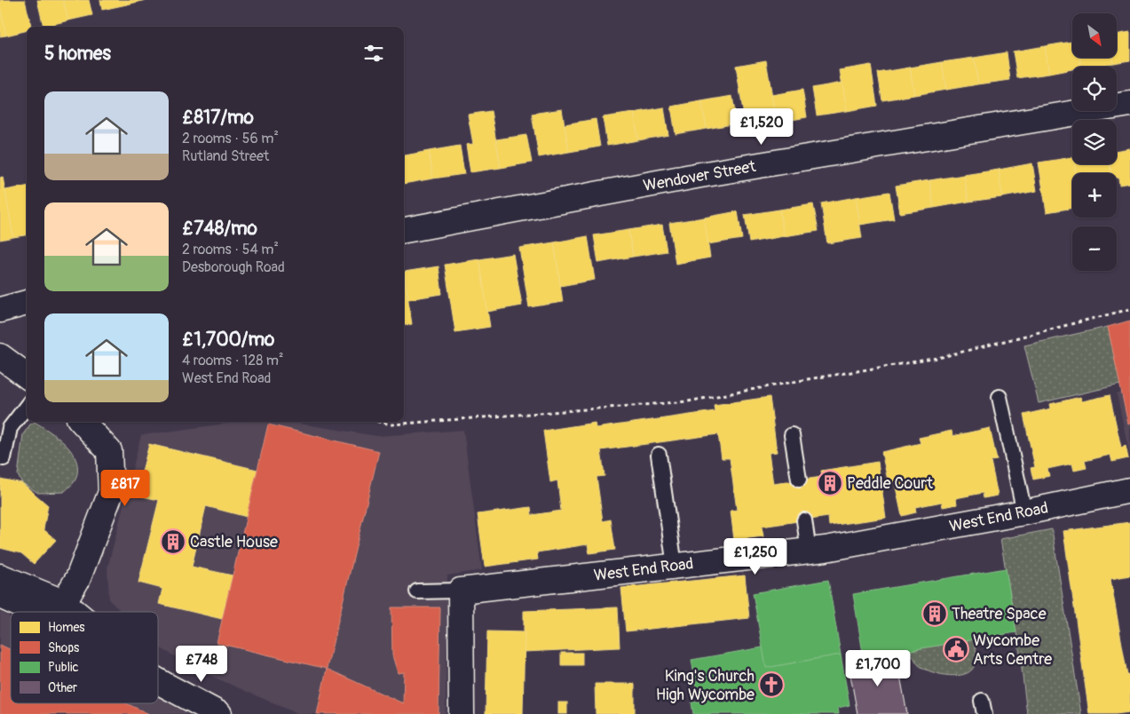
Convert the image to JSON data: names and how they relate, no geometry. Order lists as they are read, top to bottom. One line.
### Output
{"streets":{"street":["Wendover Street","West End Road"]},"places":{"building":["Peddle Court","Castle House","Theatre Space"],"public building":["Wycombe Arts Centre"],"church":["King's Church High Wycombe"]},"legend":["Homes","Shops","Public","Other"],"north":"bottom right","page":{"map_buttons":["+","−"],"heading":"5 homes","list":[{"name":"£817/mo","note":"2 rooms · 56 m² · Rutland Street"},{"name":"£748/mo","note":"2 rooms · 54 m² · Desborough Road"},{"name":"£1,700/mo","note":"4 rooms · 128 m² · West End Road"}],"price":["£1,520","£817","£1,250","£748","£1,700"]}}
